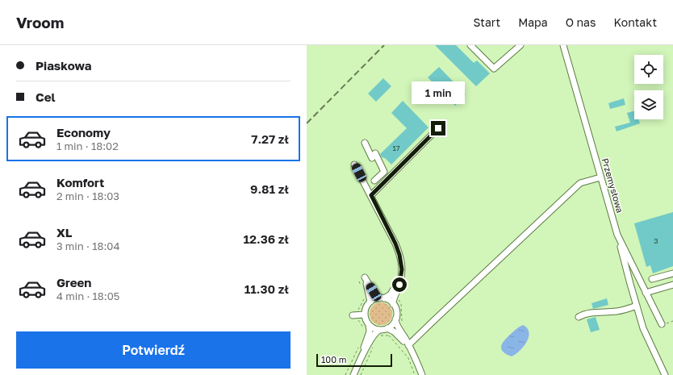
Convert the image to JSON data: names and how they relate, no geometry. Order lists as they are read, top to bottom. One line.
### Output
{"streets":{"street":["Przemysłowa"]},"house_numbers":["17","3"],"scale_bar":"100 m","page":{"header":"Vroom","nav":["Start","Mapa","O nas","Kontakt"],"banner":["Piaskowa","Cel"],"bubble":"1 min","list":[{"name":"Economy","note":"1 min · 18:02","value":"7.27 zł"},{"name":"Komfort","note":"2 min · 18:03","value":"9.81 zł"},{"name":"XL","note":"3 min · 18:04","value":"12.36 zł"},{"name":"Green","note":"4 min · 18:05","value":"11.30 zł"}],"buttons":"Potwierdź","scale":"100 m"}}
